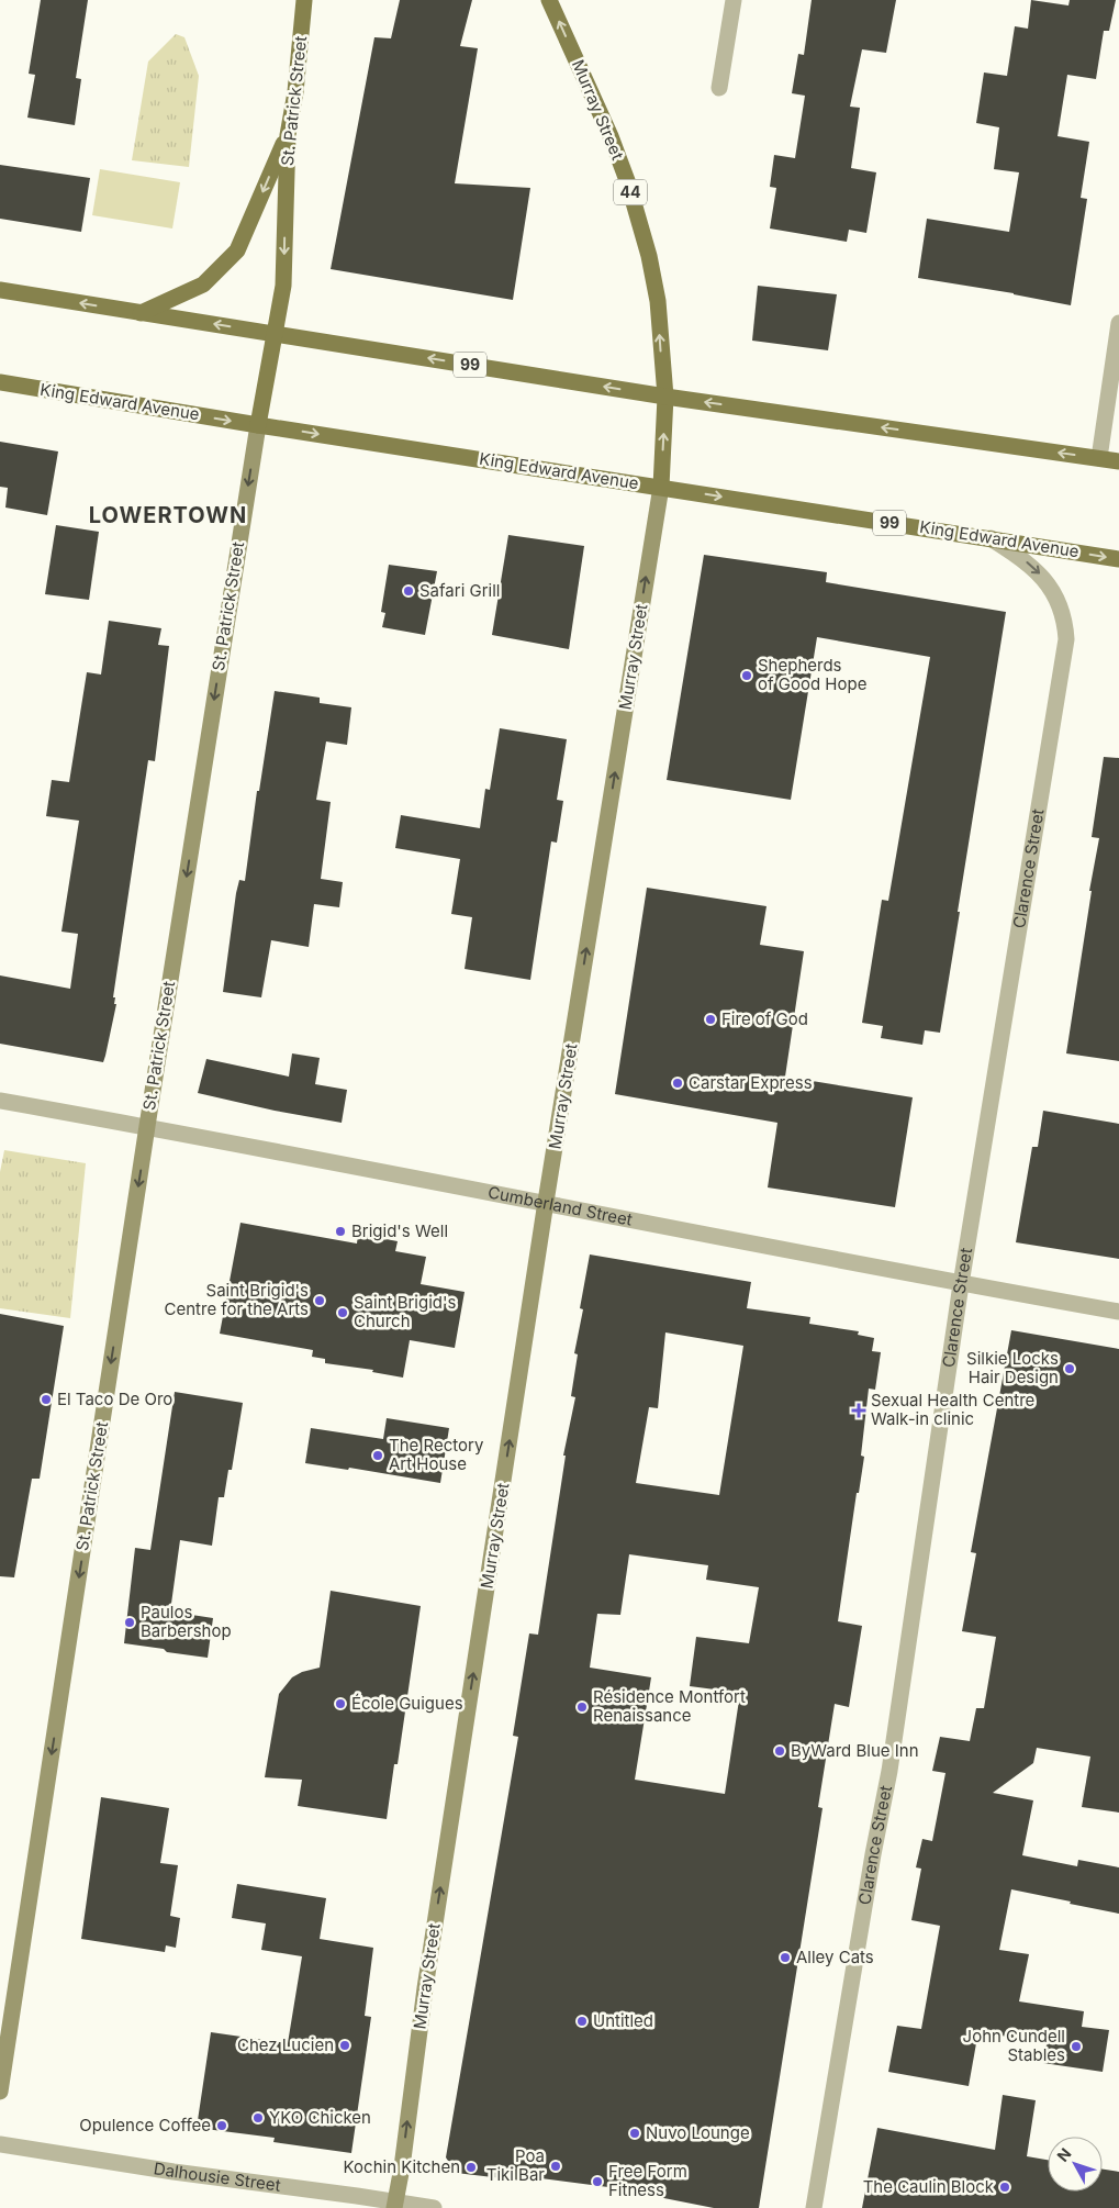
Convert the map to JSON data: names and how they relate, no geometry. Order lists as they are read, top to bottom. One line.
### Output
{"streets":{"main road":["St. Patrick Street","Murray Street","44","99","King Edward Avenue"],"street":["Clarence Street","Cumberland Street","Dalhousie Street"]},"crossings":[["St. Patrick Street","99"],["St. Patrick Street","King Edward Avenue"],["St. Patrick Street","Cumberland Street"],["Murray Street","99"],["Murray Street","King Edward Avenue"],["Murray Street","Cumberland Street"],["Murray Street","Dalhousie Street"],["King Edward Avenue","Clarence Street"],["Clarence Street","Cumberland Street"]],"one_way":["St. Patrick Street","Murray Street","Clarence Street"],"districts":["LOWERTOWN"],"places":{"other":["Safari Grill","Shepherds of Good Hope","Fire of God","Carstar Express","Brigid's Well","Saint Brigid's Centre for the Arts","Saint Brigid's Church","Silkie Locks Hair Design","El Taco De Oro","The Rectory Art House","Paulos Barbershop","École Guigues","Résidence Montfort Renaissance","ByWard Blue Inn","Alley Cats","Untitled","Chez Lucien","John Cundell Stables","YKO Chicken","Opulence Coffee","Nuvo Lounge","Poa Tiki Bar","Kochin Kitchen","Free Form Fitness","The Caulin Block"],"health":["Sexual Health Centre Walk-in clinic"]},"north":"top left"}
